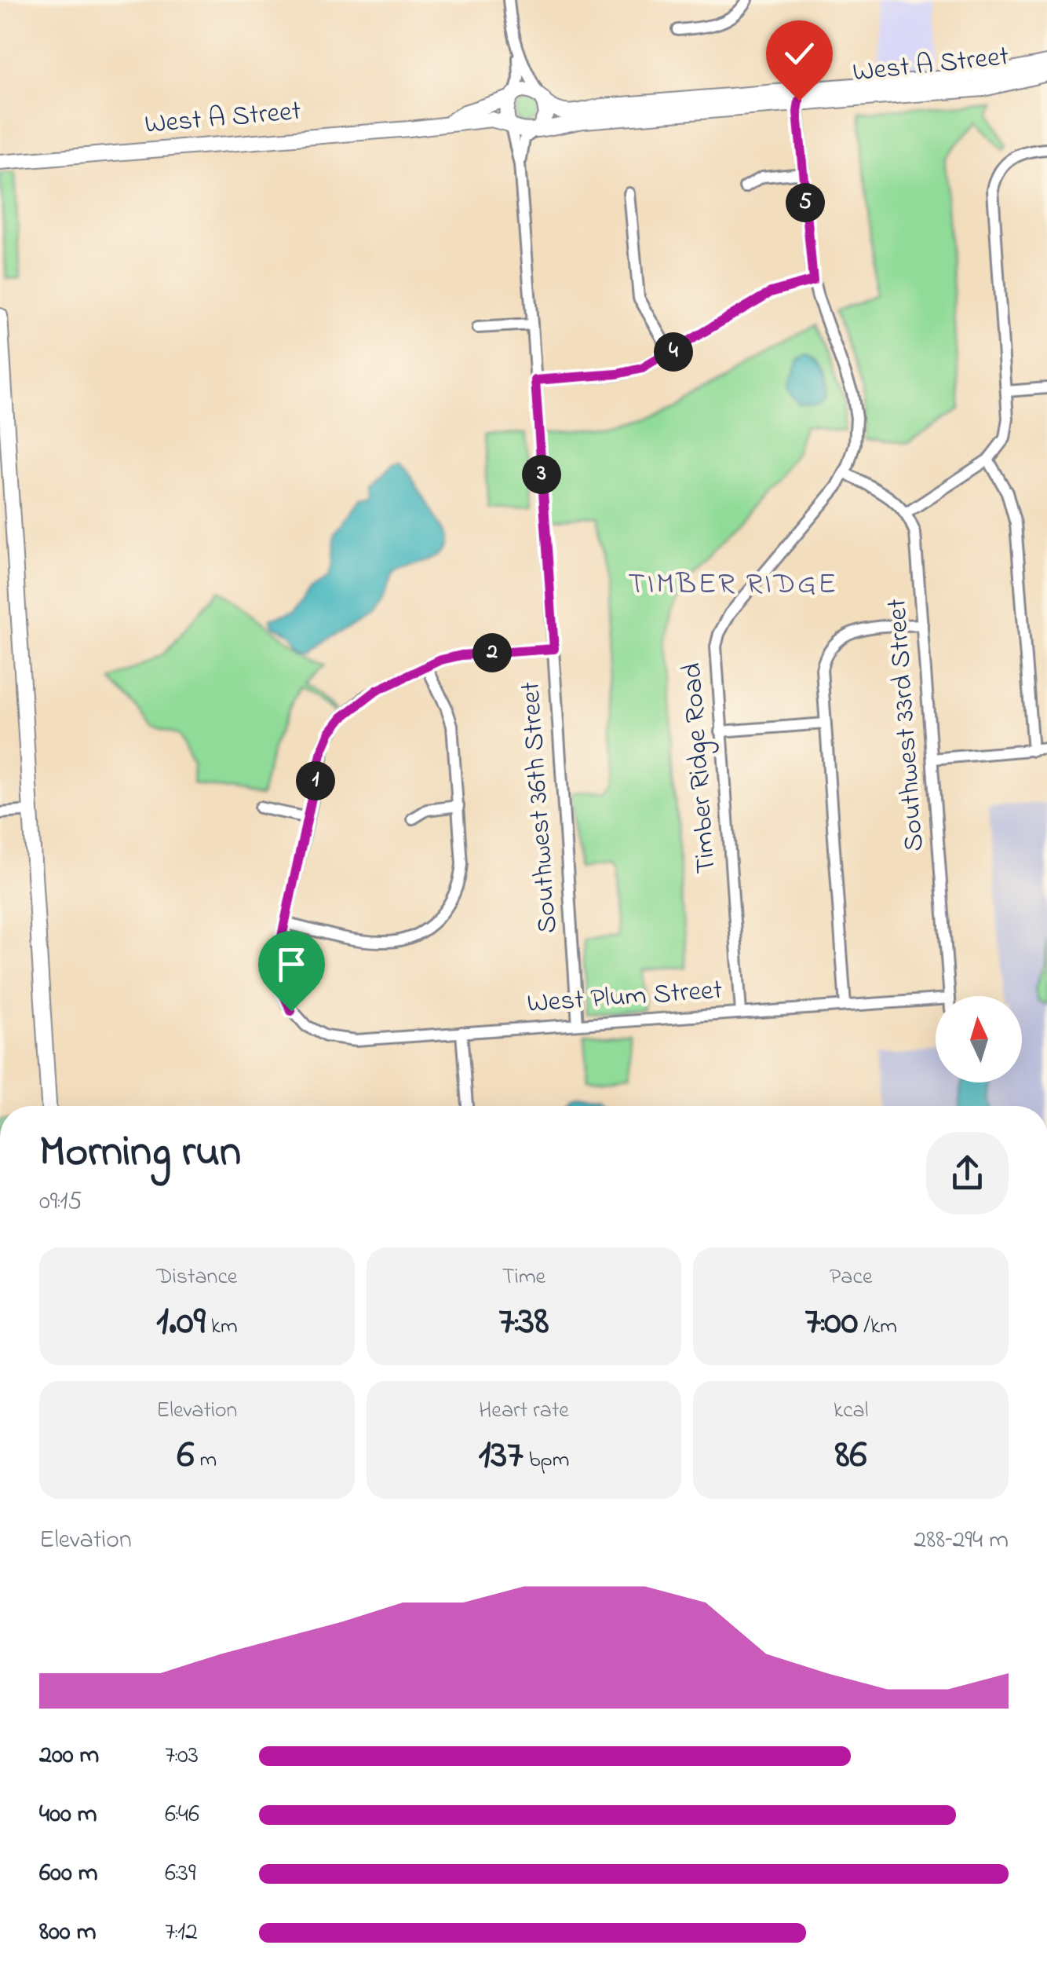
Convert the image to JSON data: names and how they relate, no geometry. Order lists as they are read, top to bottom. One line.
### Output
{"streets":{"main road":["West A Street"],"street":["Southwest 33rd Street","Timber Ridge Road","Southwest 36th Street","West Plum Street"]},"crossings":[["West A Street","Timber Ridge Road"],["West A Street","Southwest 36th Street"],["Timber Ridge Road","West Plum Street"],["Southwest 36th Street","West Plum Street"]],"districts":["TIMBER RIDGE"],"north":"top","page":{"pins":["5","4","3","2","1"],"heading":["Morning run","09:15"],"stats":[["Distance","1.09 km"],["Time","7:38"],["Pace","7:00 /km"],["Elevation","6 m"],["Heart rate","137 bpm"],["kcal","86"]],"chart":["Elevation","288–294 m"],"list":[{"name":"200 m","note":"7:03"},{"name":"400 m","note":"6:46"},{"name":"600 m","note":"6:39"},{"name":"800 m","note":"7:12"}]}}
